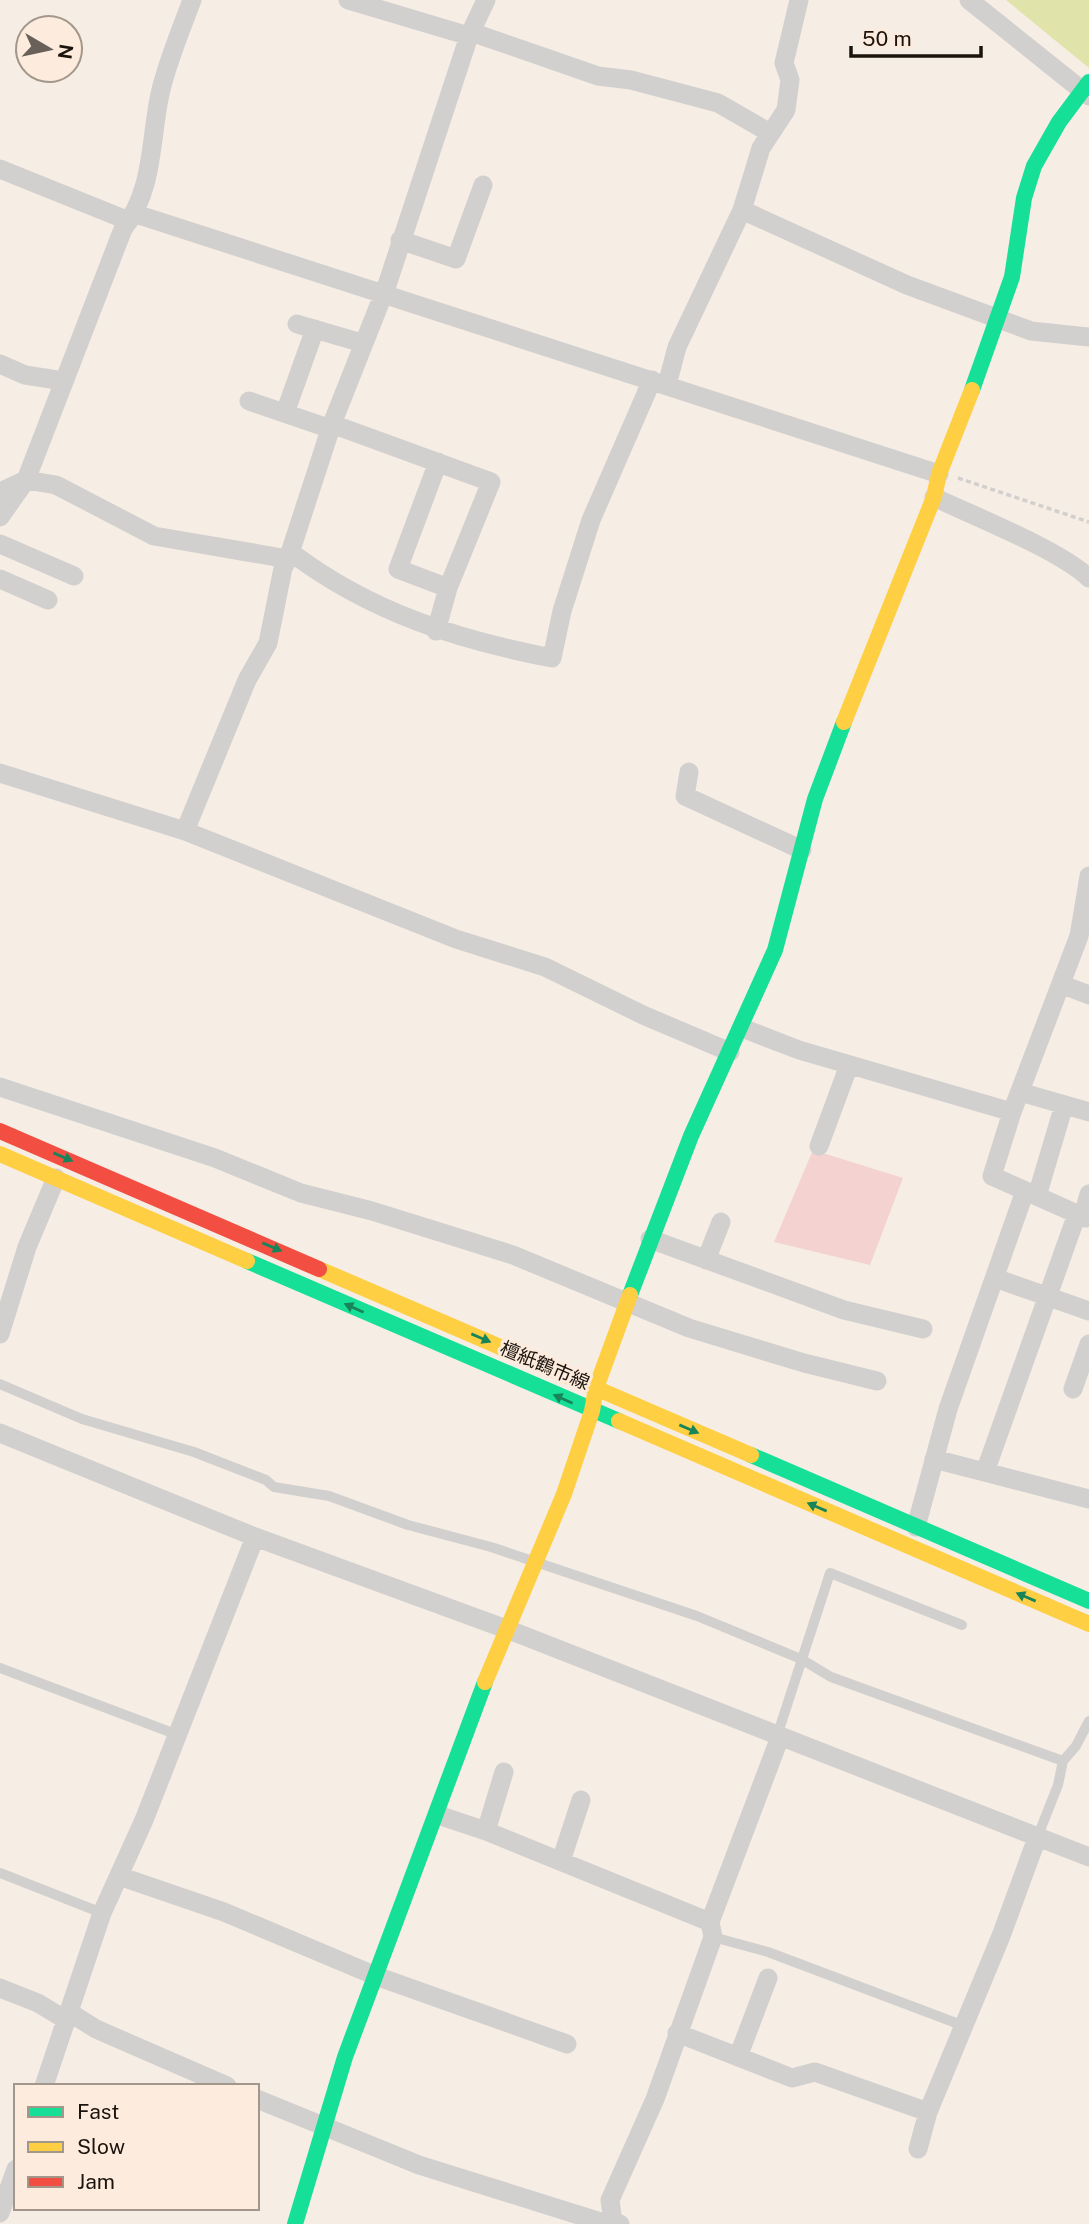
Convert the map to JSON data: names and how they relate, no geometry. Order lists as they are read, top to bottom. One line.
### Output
{"streets":{"main road":["檀紙鶴市線"]},"legend":["Fast","Slow","Jam"],"scale_bar":"50 m","north":"right"}
